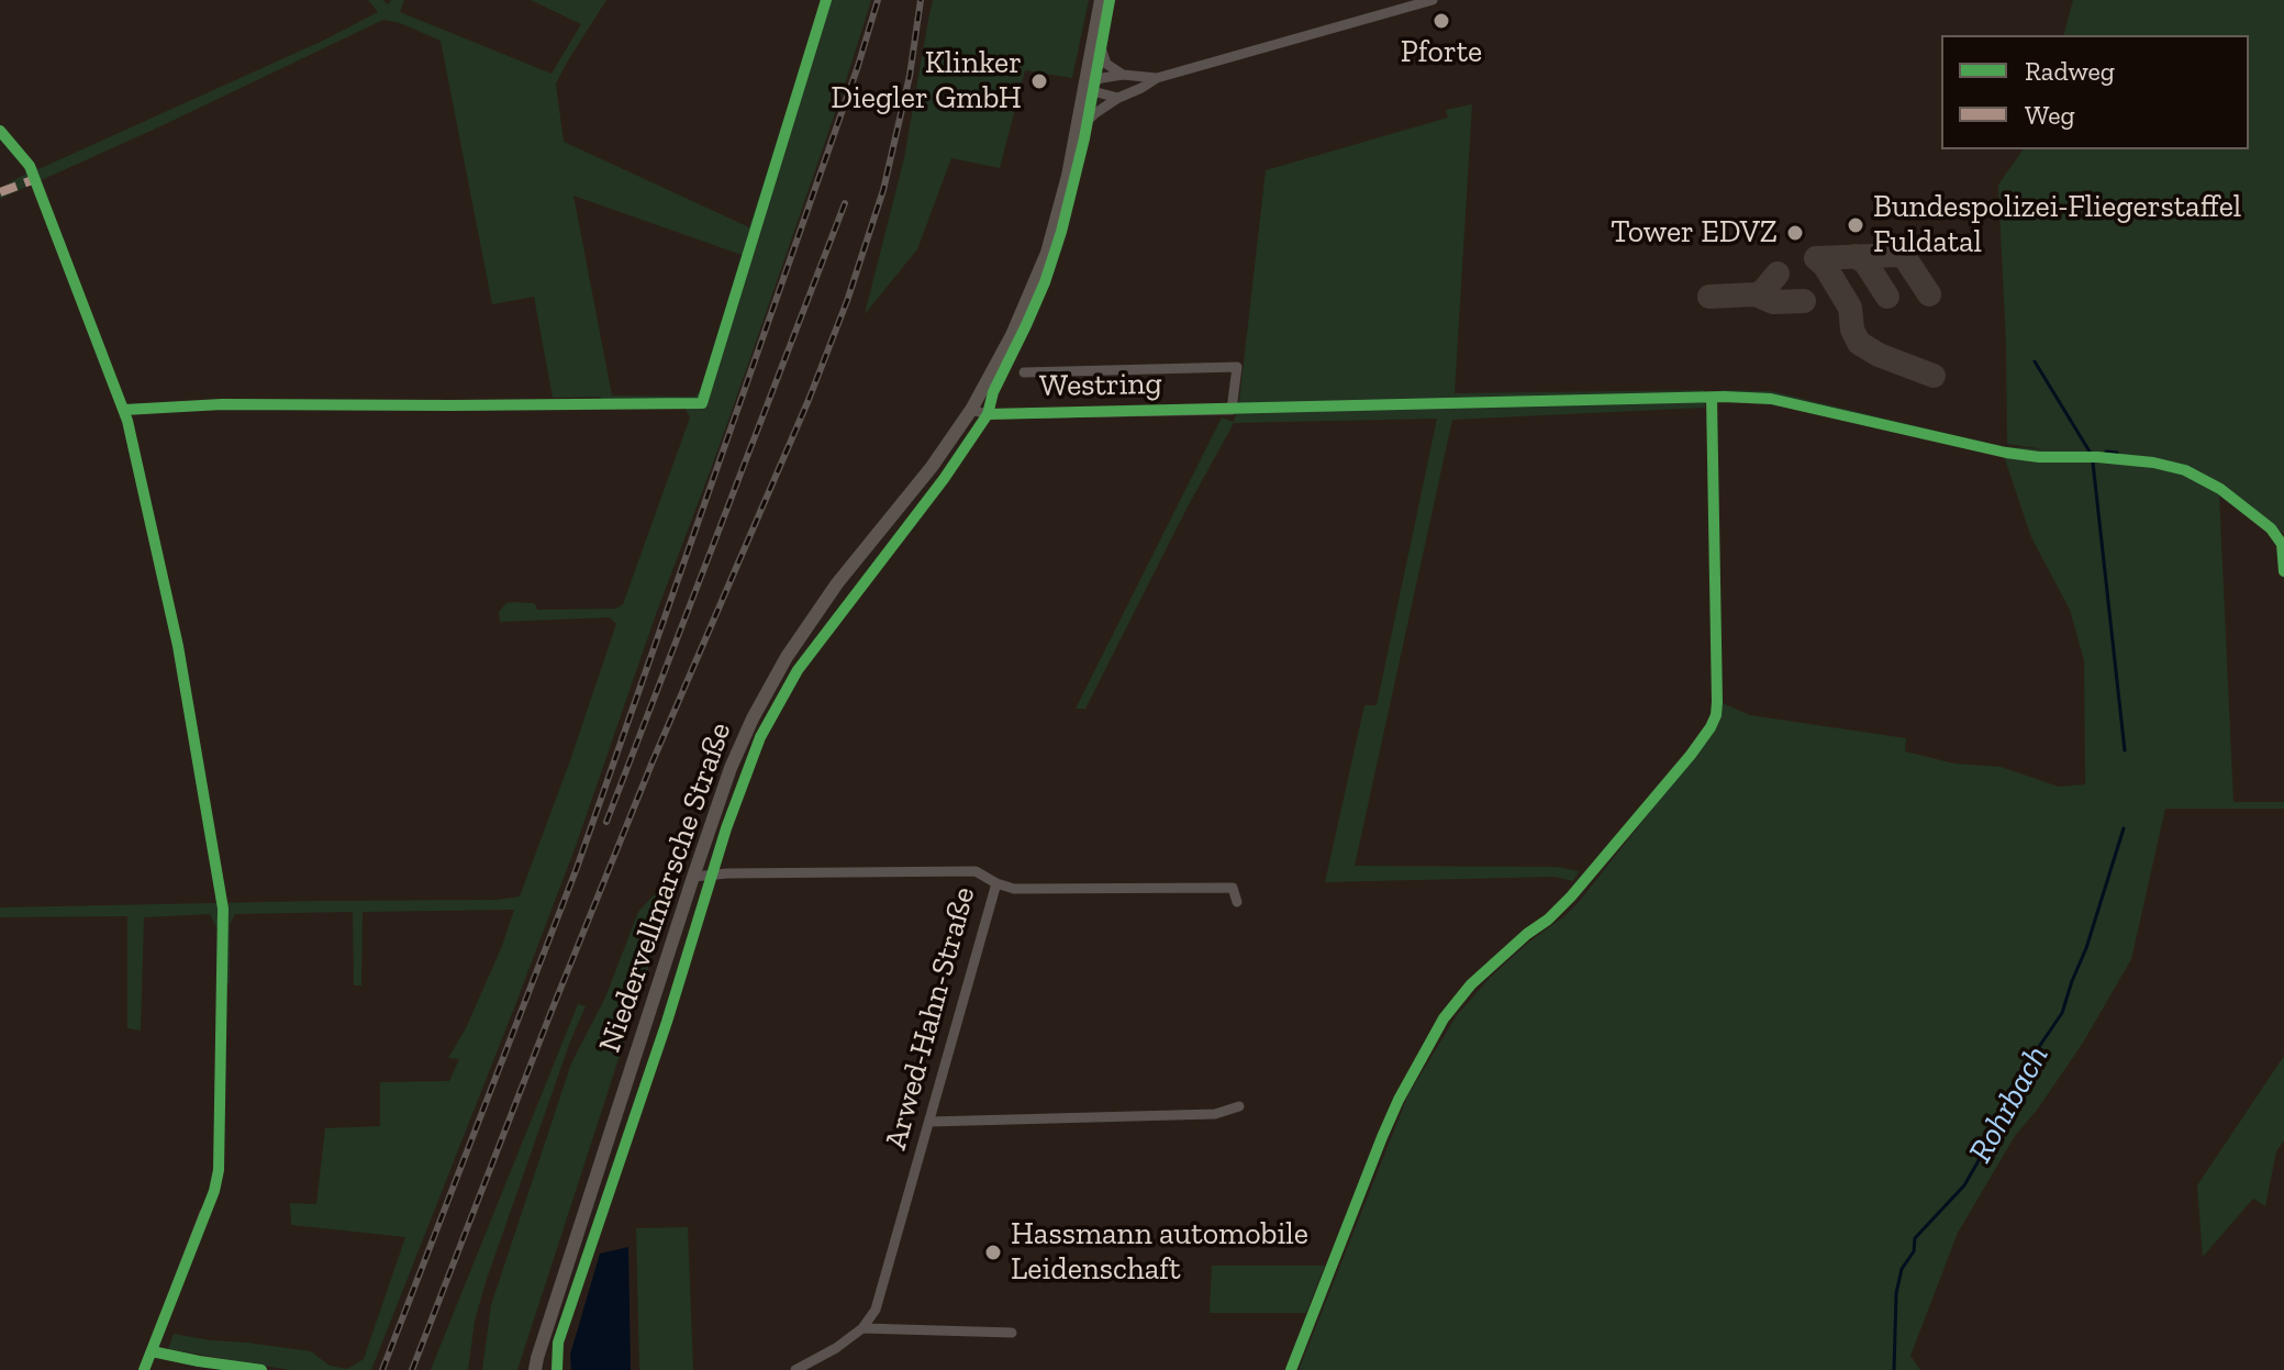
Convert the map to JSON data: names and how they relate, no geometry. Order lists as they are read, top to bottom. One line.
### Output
{"streets":{"main road":["Niedervellmarsche Straße"],"street":["Westring","Arwed-Hahn-Straße"]},"crossings":[["Westring","Niedervellmarsche Straße"],["Niedervellmarsche Straße","Arwed-Hahn-Straße"]],"water":["Rohrbach"],"places":["Pforte","Klinker Diegler GmbH","Bundespolizei-Fliegerstaffel Fuldatal","Tower EDVZ","Hassmann automobile Leidenschaft"],"legend":["Radweg","Weg"]}
